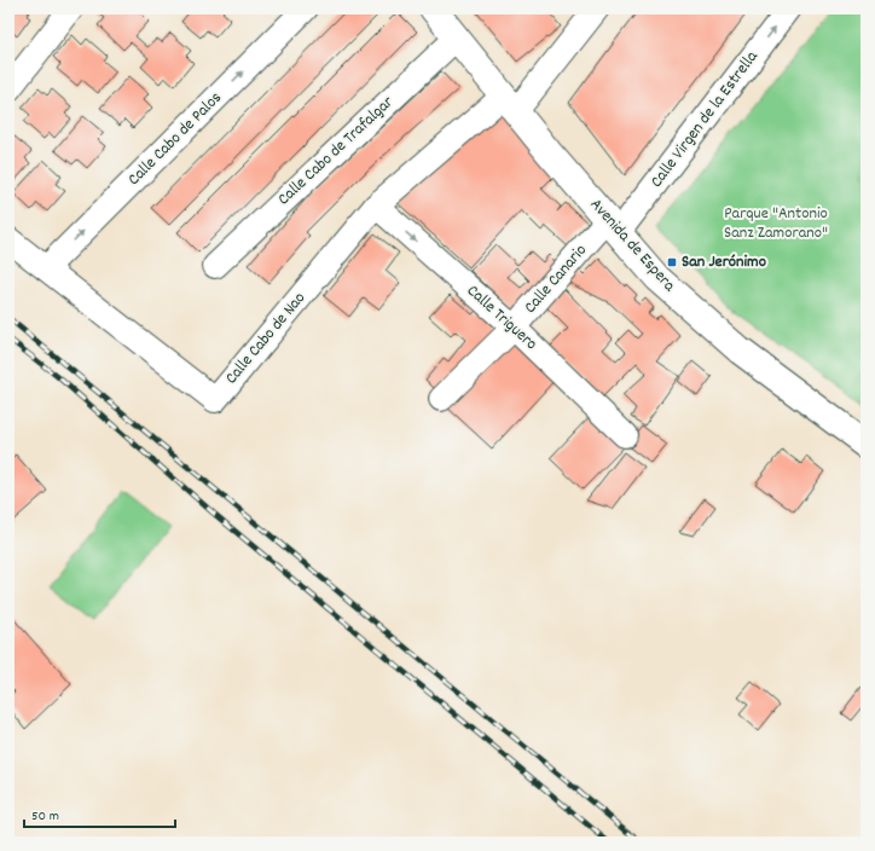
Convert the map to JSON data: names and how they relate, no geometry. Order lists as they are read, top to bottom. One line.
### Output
{"streets":{"street":["Calle Virgen de la Estrella","Calle Cabo de Palos","Calle Cabo de Trafalgar","Avenida de Espera","Calle Canario","Calle Triguero","Calle Cabo de Nao"]},"crossings":[["Calle Virgen de la Estrella","Avenida de Espera"],["Calle Virgen de la Estrella","Calle Canario"],["Calle Cabo de Palos","Calle Cabo de Nao"],["Calle Cabo de Trafalgar","Avenida de Espera"],["Avenida de Espera","Calle Canario"],["Avenida de Espera","Calle Cabo de Nao"],["Calle Canario","Calle Triguero"],["Calle Triguero","Calle Cabo de Nao"]],"one_way":["Calle Virgen de la Estrella","Calle Cabo de Palos","Calle Triguero"],"parks":["Parque \"Antonio Sanz Zamorano\""],"places":{"transit":["San Jerónimo"]},"scale_bar":"50 m"}
